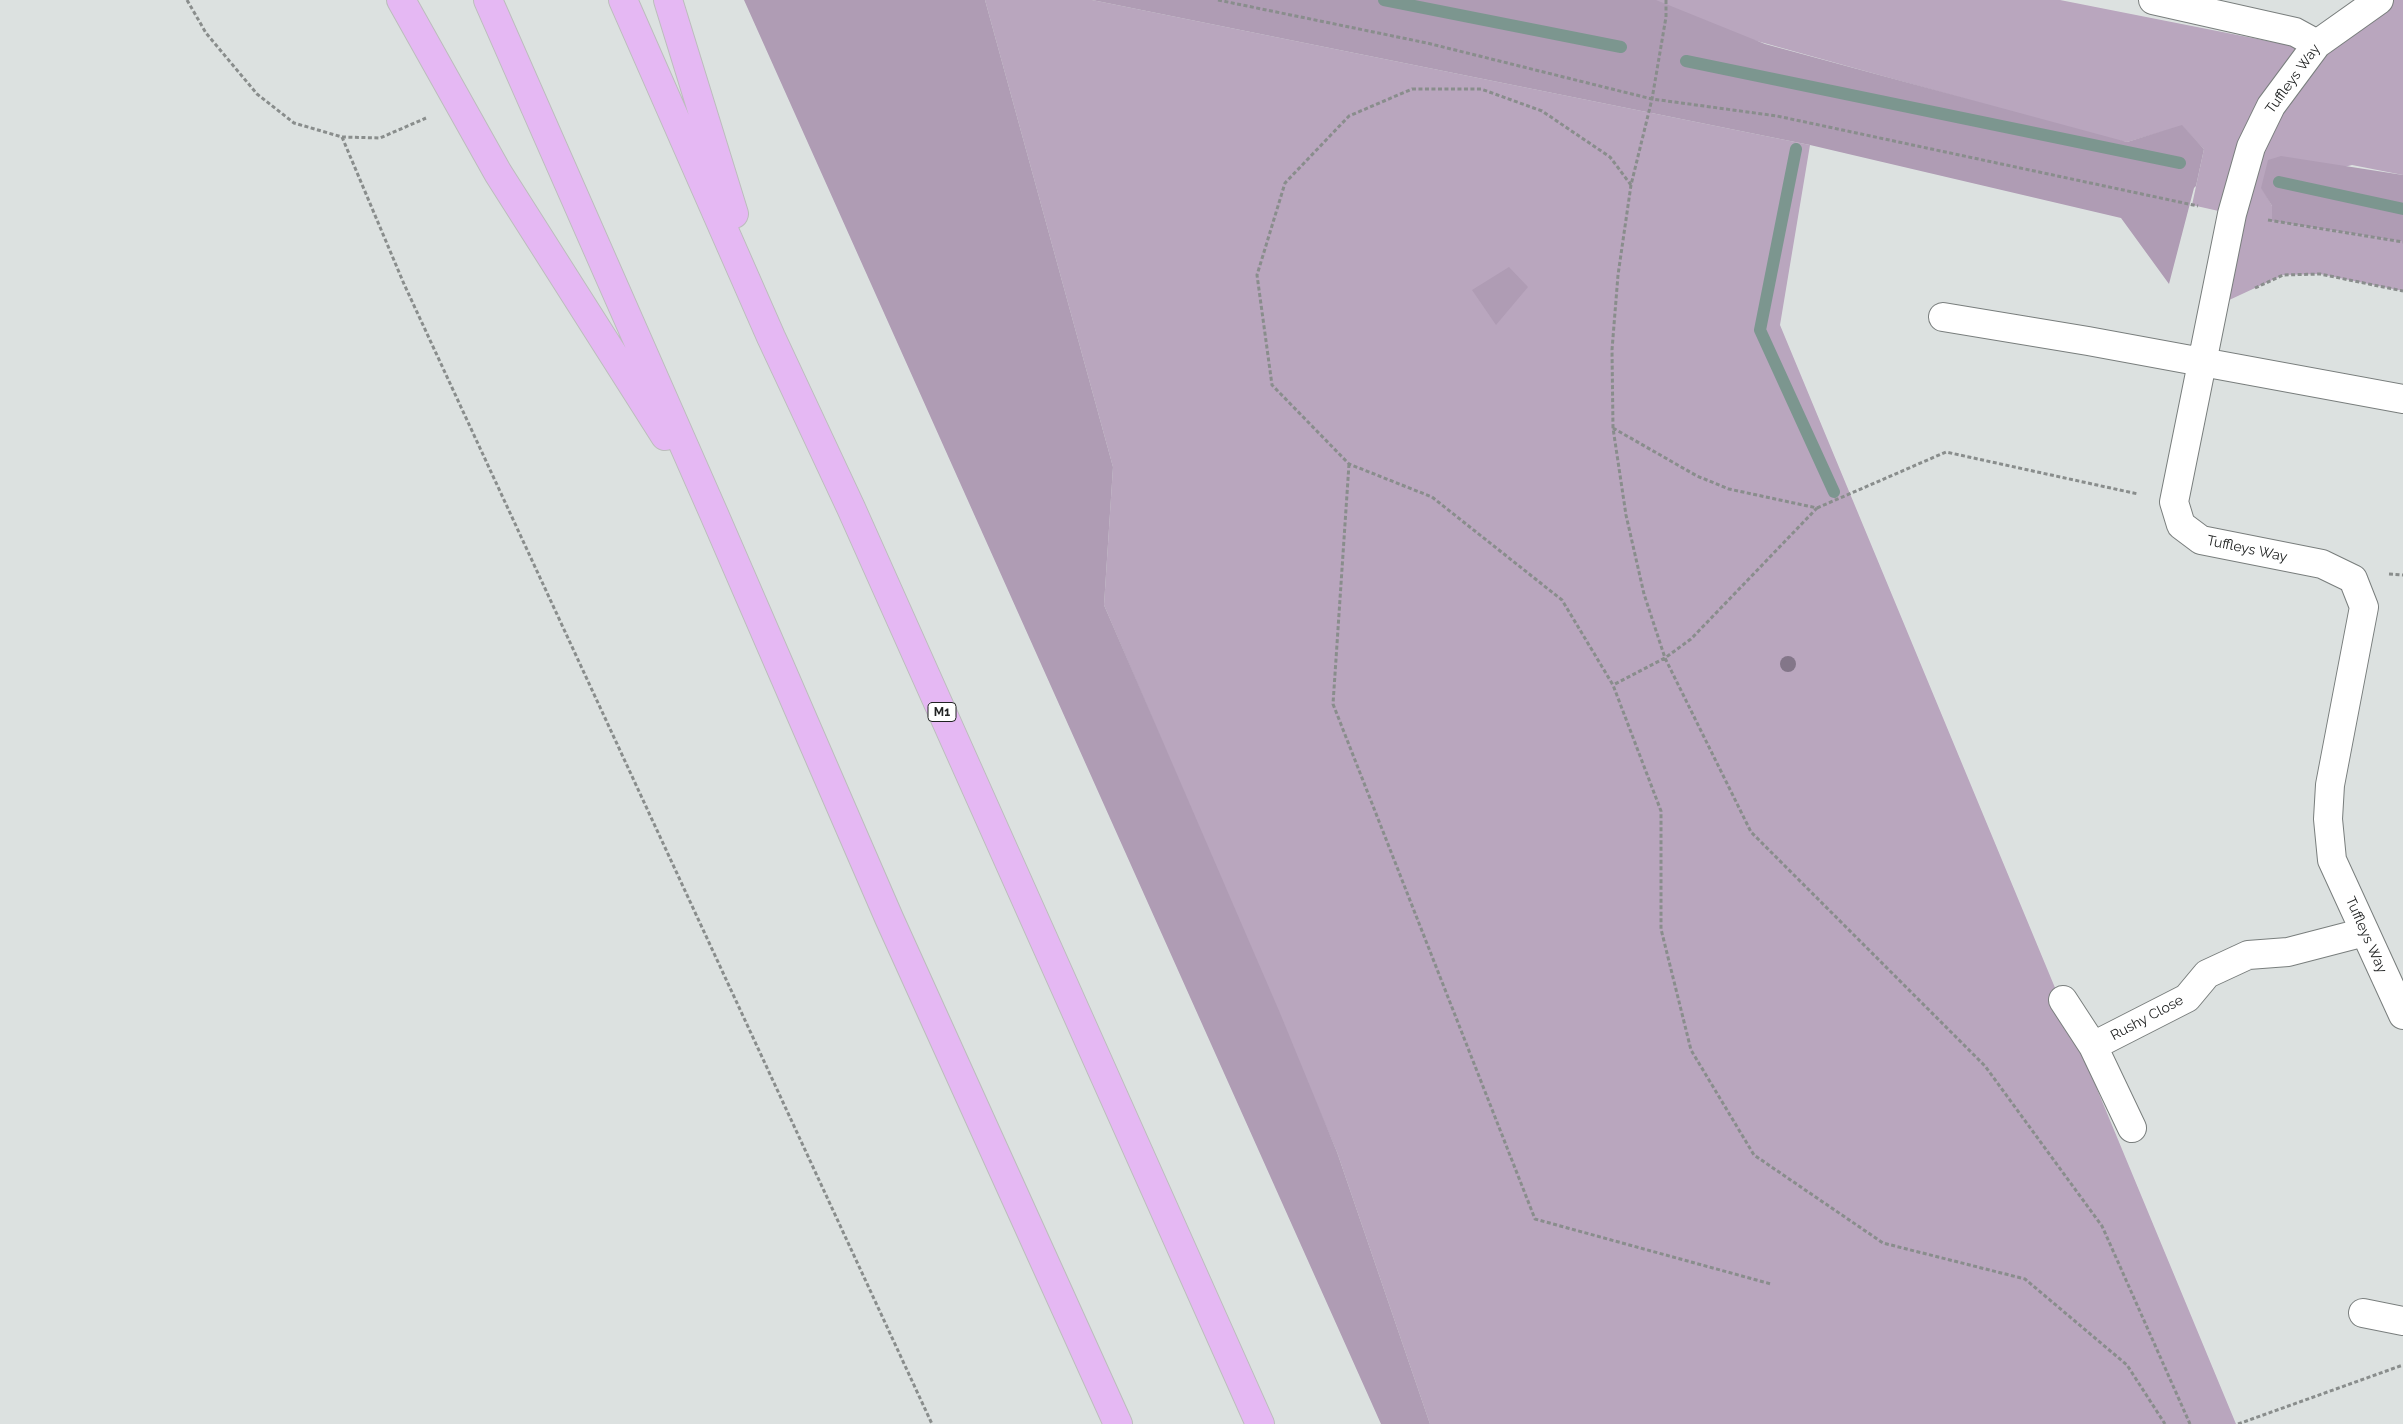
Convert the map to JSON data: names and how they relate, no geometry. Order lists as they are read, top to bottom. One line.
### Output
{"streets":{"highway":["M1"],"street":["Tuffleys Way","Rushy Close"]},"crossings":[["Tuffleys Way","Rushy Close"]]}
